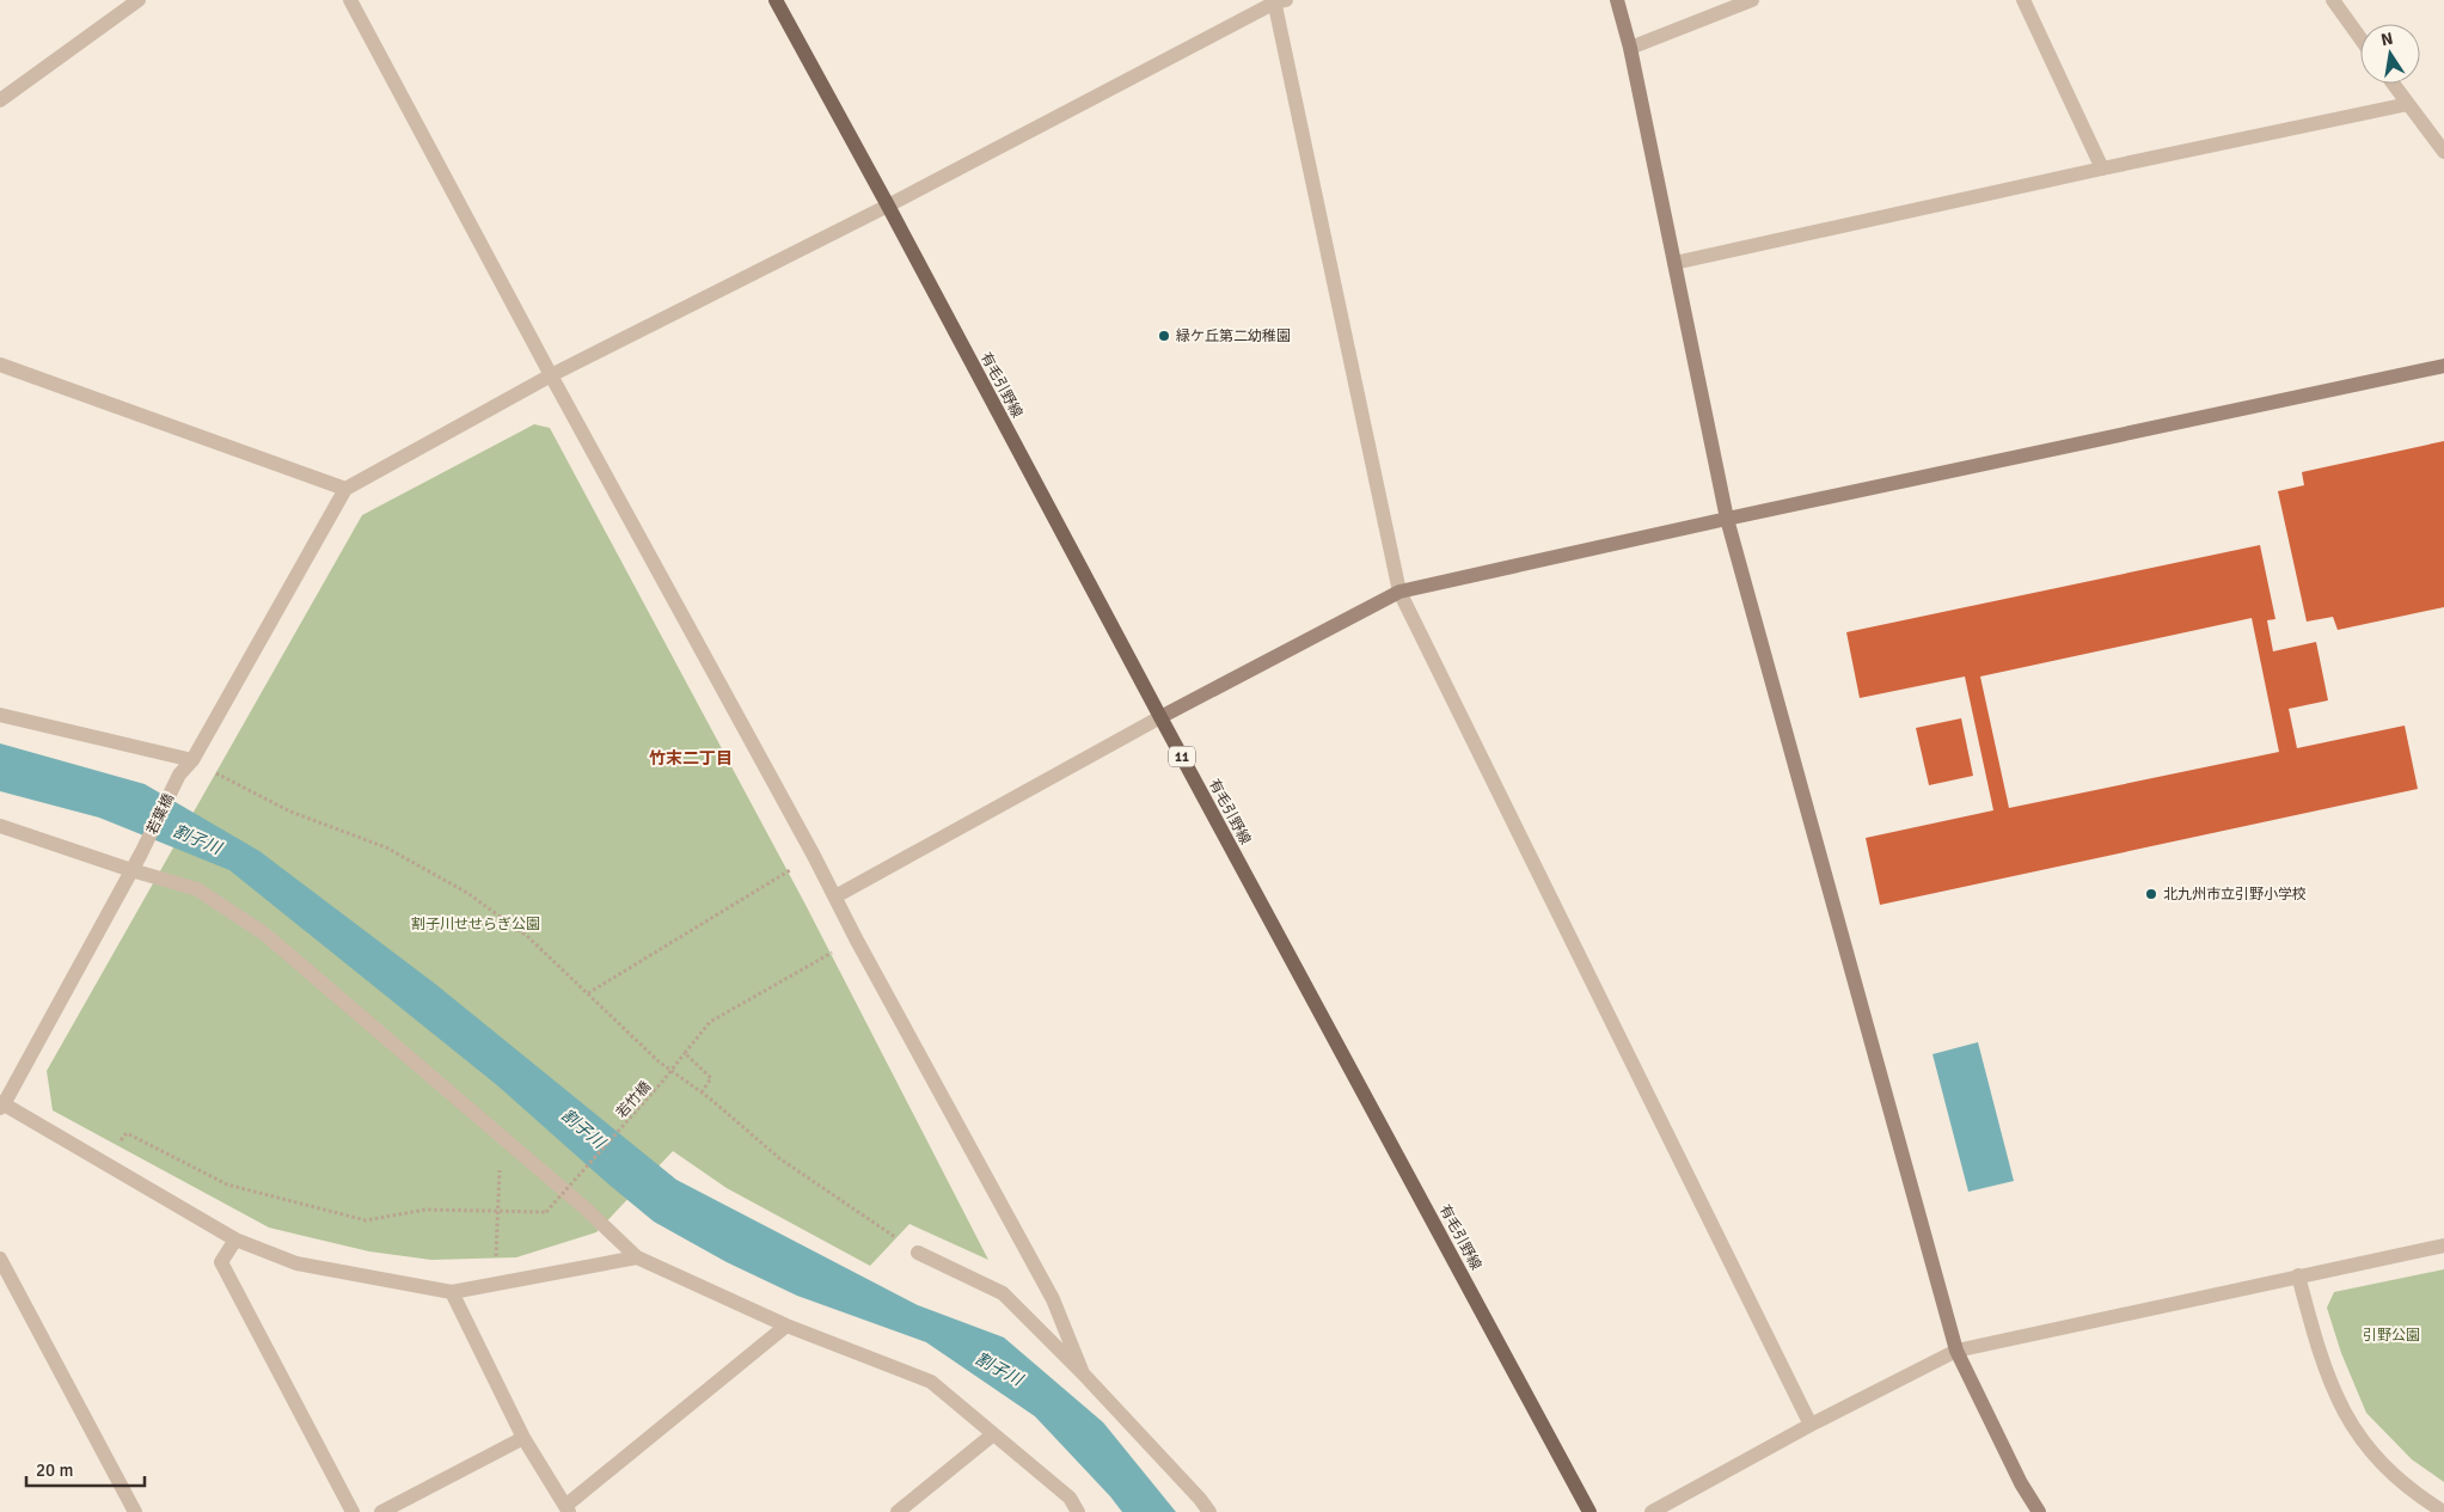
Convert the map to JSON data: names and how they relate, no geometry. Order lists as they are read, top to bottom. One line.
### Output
{"streets":{"main road":["有毛引野線","11"],"street":["若葉橋"],"path":["若竹橋"]},"districts":["竹末二丁目"],"water":["割子川"],"parks":["割子川せせらぎ公園","引野公園"],"places":["緑ケ丘第二幼稚園","北九州市立引野小学校"],"scale_bar":"20 m","north":"top"}
